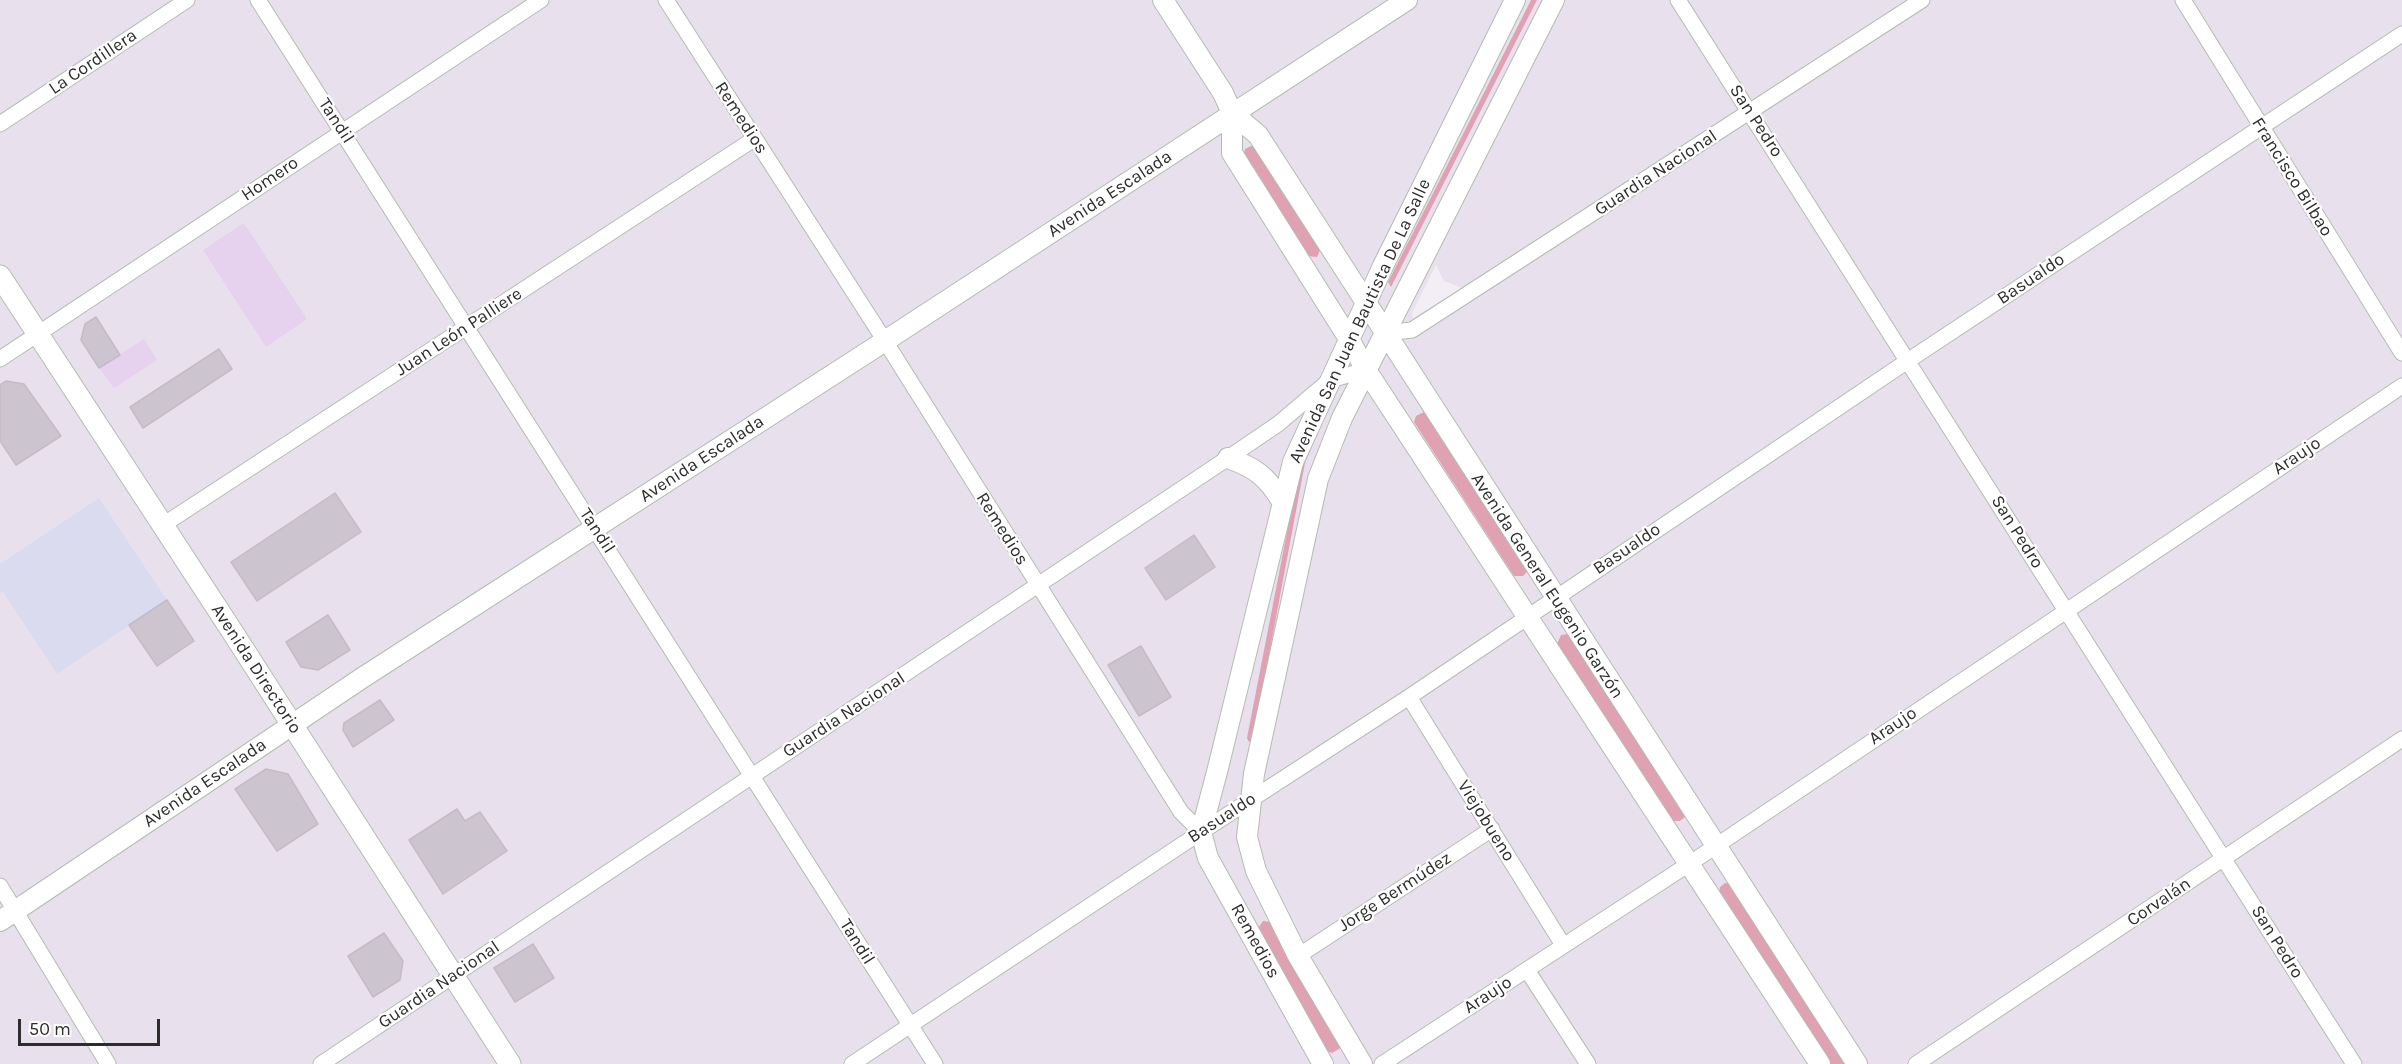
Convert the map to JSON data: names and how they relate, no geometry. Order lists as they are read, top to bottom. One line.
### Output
{"streets":{"main road":["Avenida Directorio"],"street":["La Cordillera","Remedios","Tandil","San Pedro","Guardia Nacional","Francisco Bilbao","Homero","Avenida Escalada","Basualdo","Avenida San Juan Bautista De La Salle","Juan León Palliere","Araujo","Avenida General Eugenio Garzón","Viejobueno","Jorge Bermúdez","Corvalán"]},"crossings":[["Remedios","Guardia Nacional"],["Remedios","Avenida Escalada"],["Remedios","Basualdo"],["Remedios","Avenida San Juan Bautista De La Salle"],["Remedios","Juan León Palliere"],["Remedios","Jorge Bermúdez"],["Tandil","Guardia Nacional"],["Tandil","Homero"],["Tandil","Avenida Escalada"],["Tandil","Basualdo"],["Tandil","Juan León Palliere"],["San Pedro","Guardia Nacional"],["San Pedro","Basualdo"],["San Pedro","Araujo"],["San Pedro","Corvalán"],["Guardia Nacional","Avenida San Juan Bautista De La Salle"],["Guardia Nacional","Avenida General Eugenio Garzón"],["Guardia Nacional","Avenida Directorio"],["Francisco Bilbao","Basualdo"],["Homero","Avenida Directorio"],["Avenida Escalada","Avenida General Eugenio Garzón"],["Avenida Escalada","Avenida Directorio"],["Basualdo","Avenida San Juan Bautista De La Salle"],["Basualdo","Avenida General Eugenio Garzón"],["Basualdo","Viejobueno"],["Avenida San Juan Bautista De La Salle","Avenida General Eugenio Garzón"],["Juan León Palliere","Avenida Directorio"],["Araujo","Avenida General Eugenio Garzón"],["Araujo","Viejobueno"],["Viejobueno","Jorge Bermúdez"]],"scale_bar":"50 m"}
